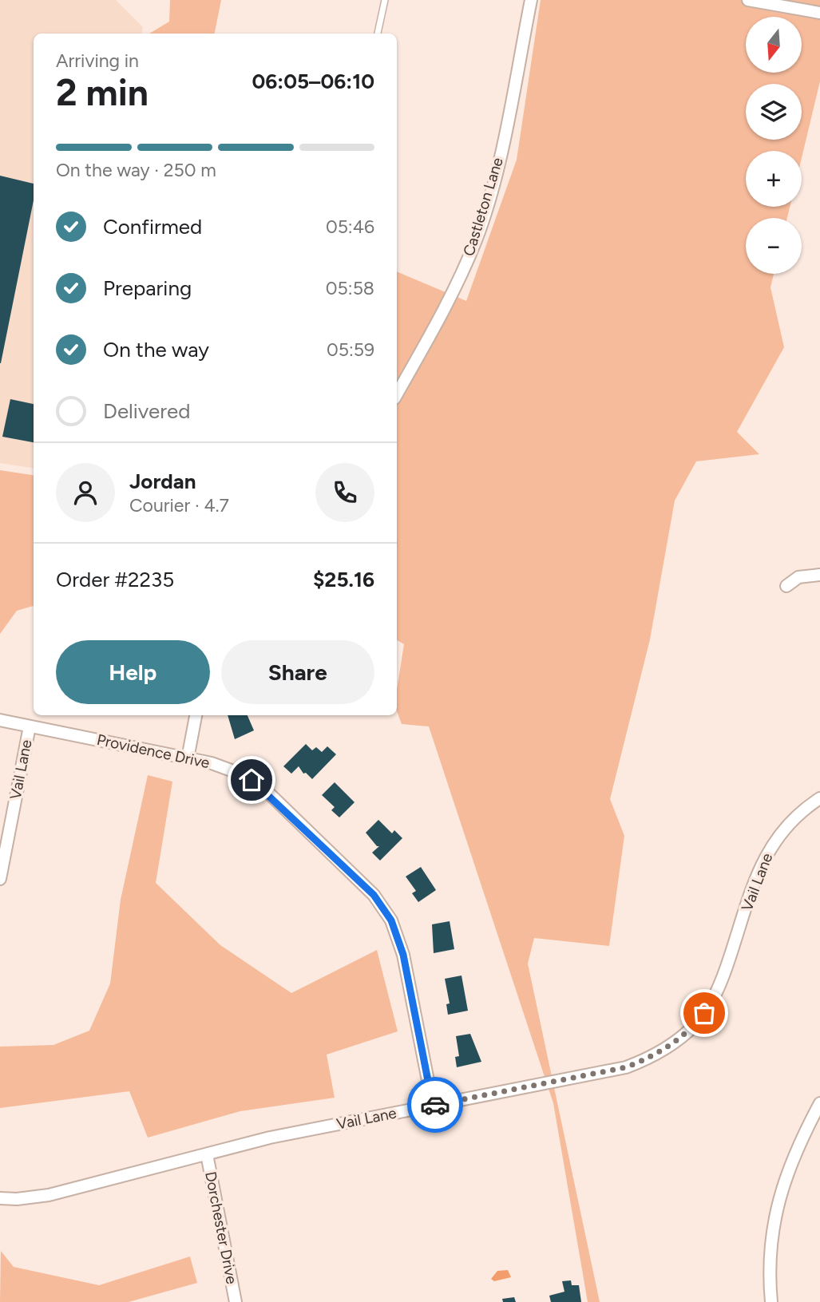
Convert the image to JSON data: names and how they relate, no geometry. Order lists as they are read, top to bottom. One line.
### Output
{"streets":{"street":["Castleton Lane","Providence Drive","Vail Lane","Dorchester Drive"]},"crossings":[["Providence Drive","Vail Lane"],["Vail Lane","Dorchester Drive"]],"north":"bottom","page":{"map_buttons":["+","−"],"heading":["2 min","Arriving in","06:05–06:10"],"panel":["Jordan","Courier · 4.7","Order #2235","$25.16"],"bar":"On the way · 250 m","list":[["Confirmed","05:46"],["Preparing","05:58"],["On the way","05:59"],"Delivered"],"buttons":["Help","Share"]}}
